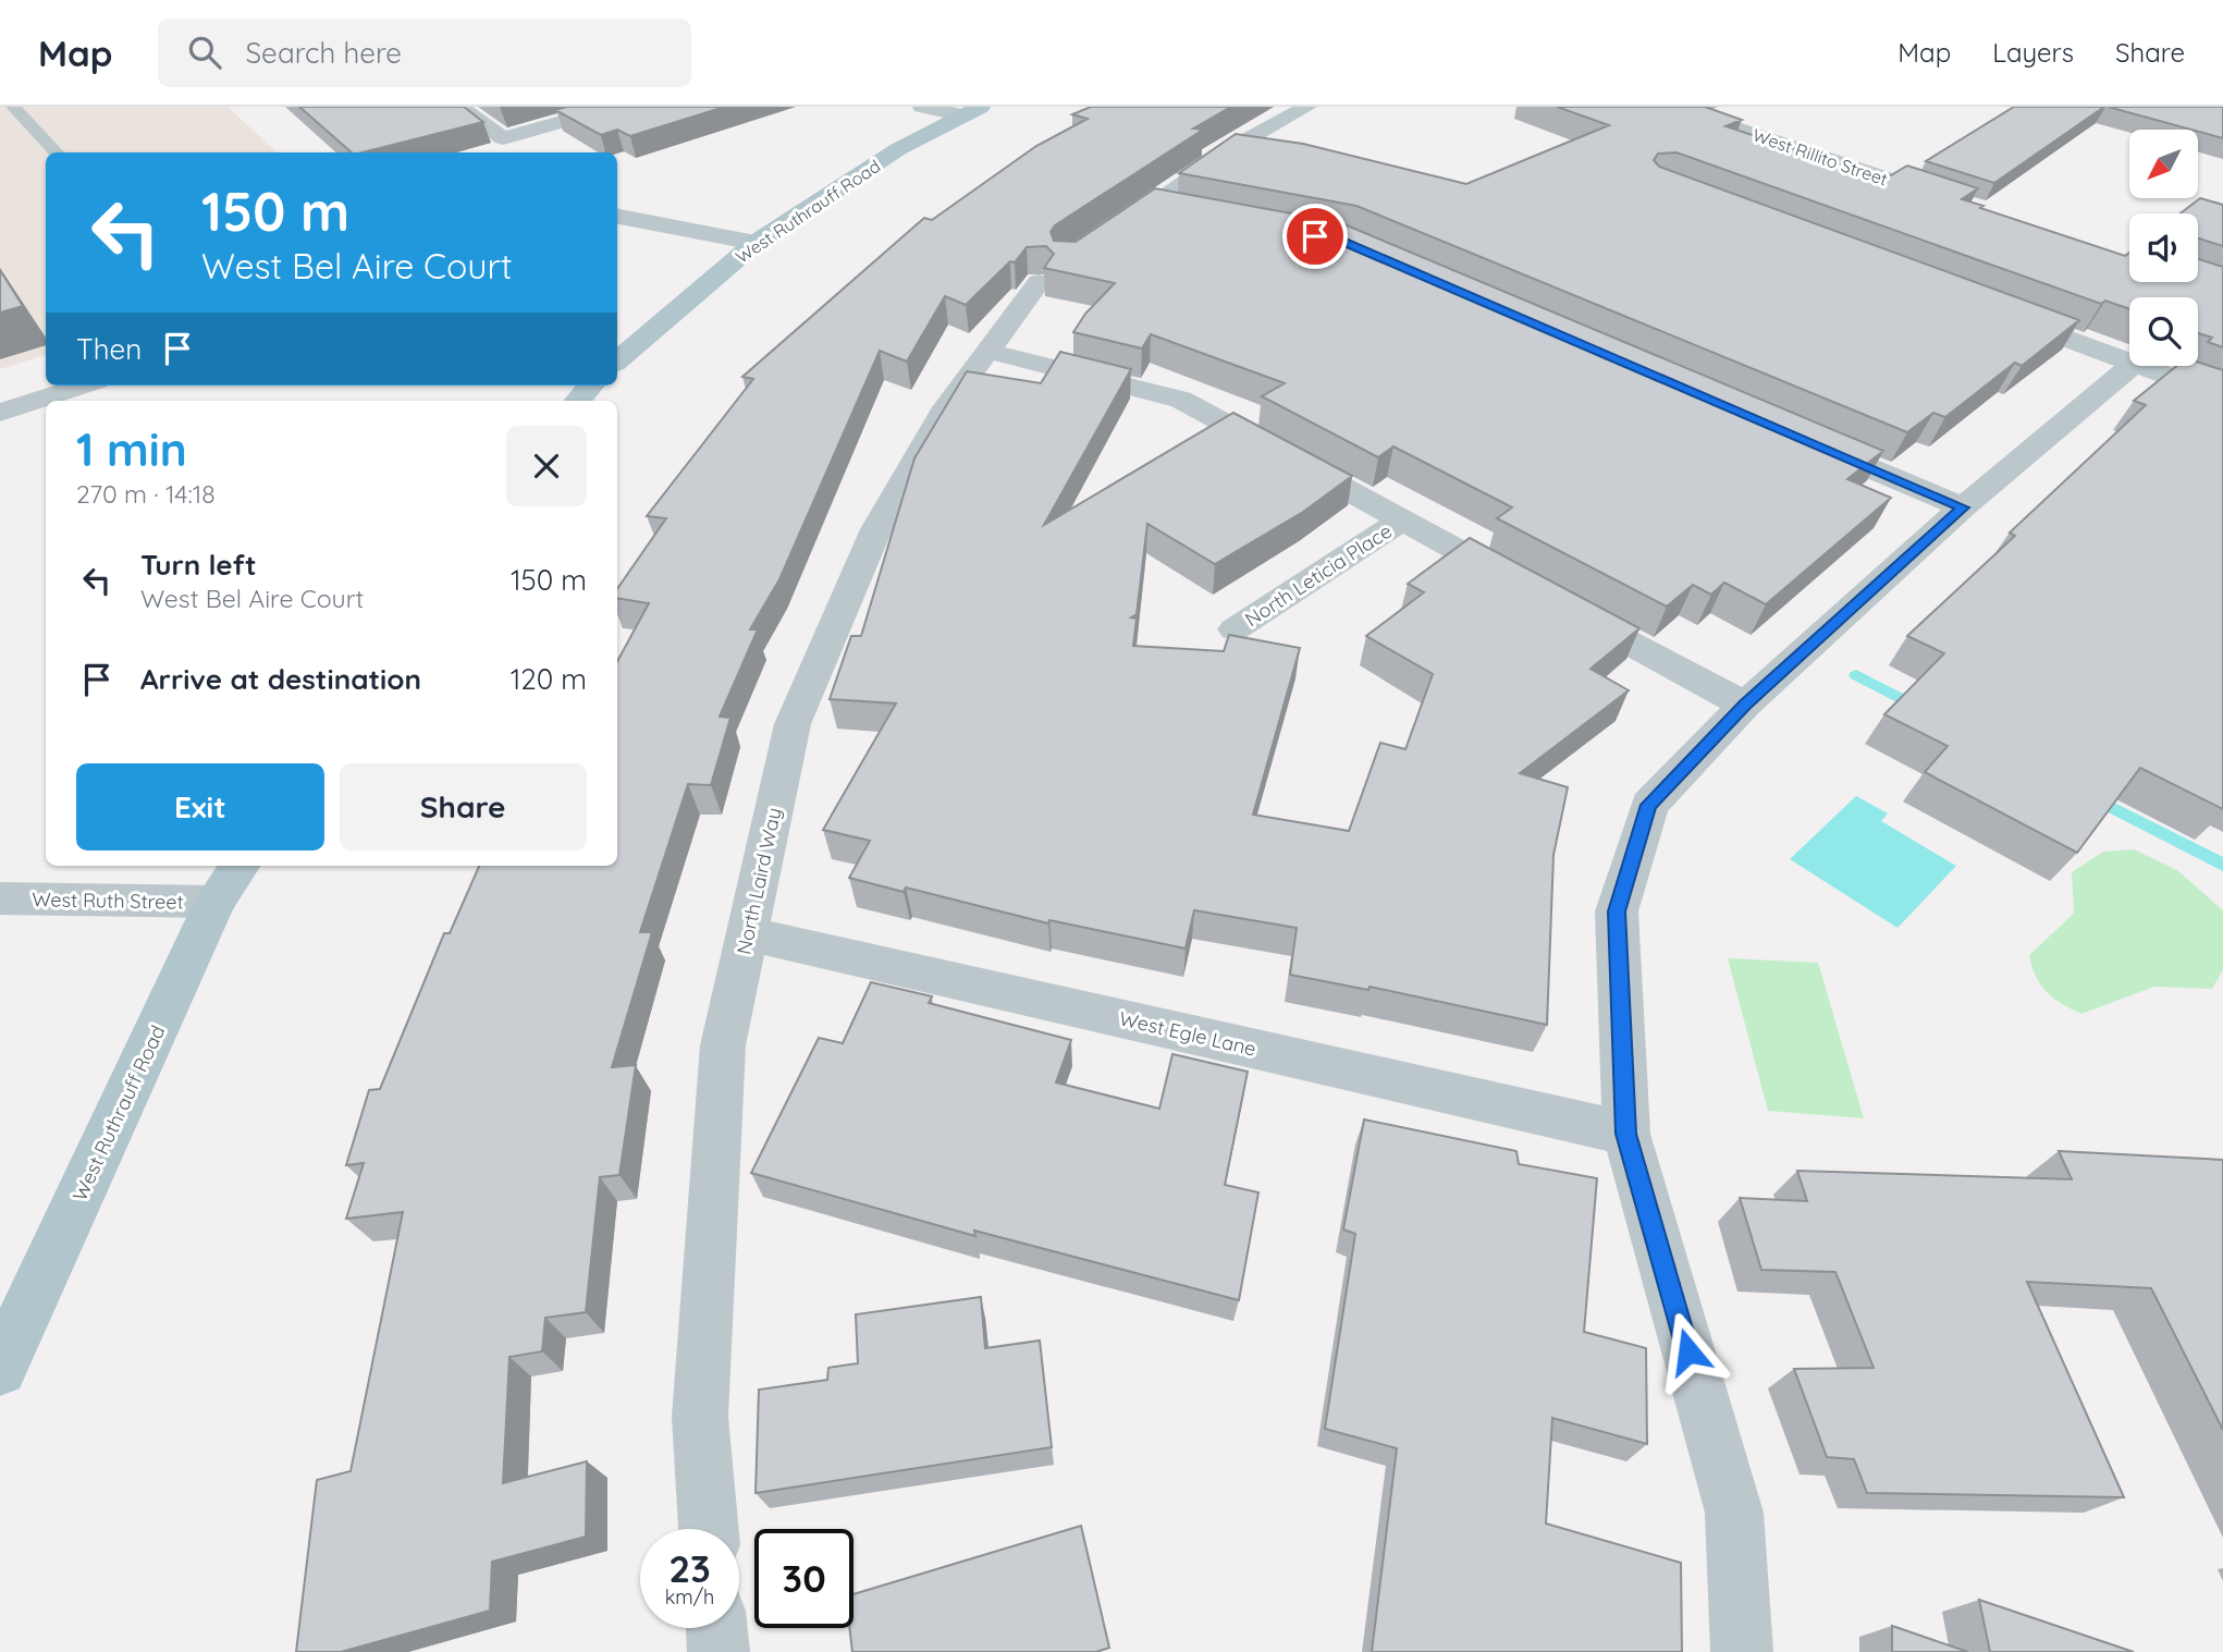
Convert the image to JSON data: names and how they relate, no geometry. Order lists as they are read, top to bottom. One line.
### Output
{"streets":{"main road":["West Ruthrauff Road"],"street":["West Rillito Street","North Leticia Place","North Laird Way","West Ruth Street","West Egle Lane"]},"crossings":[["West Ruthrauff Road","West Ruth Street"],["North Laird Way","West Egle Lane"]],"north":"bottom left","page":{"header":"Map","search":"Search here","nav":["Map","Layers","Share"],"turn":["150 m","West Bel Aire Court"],"then":"Then","heading":["1 min","270 m · 14:18"],"list":[{"name":"Turn left","note":"West Bel Aire Court","value":"150 m"},{"name":"Arrive at destination","value":"120 m"}],"buttons":["Exit","Share"],"speed":"23 km/h","limit":"30"}}
